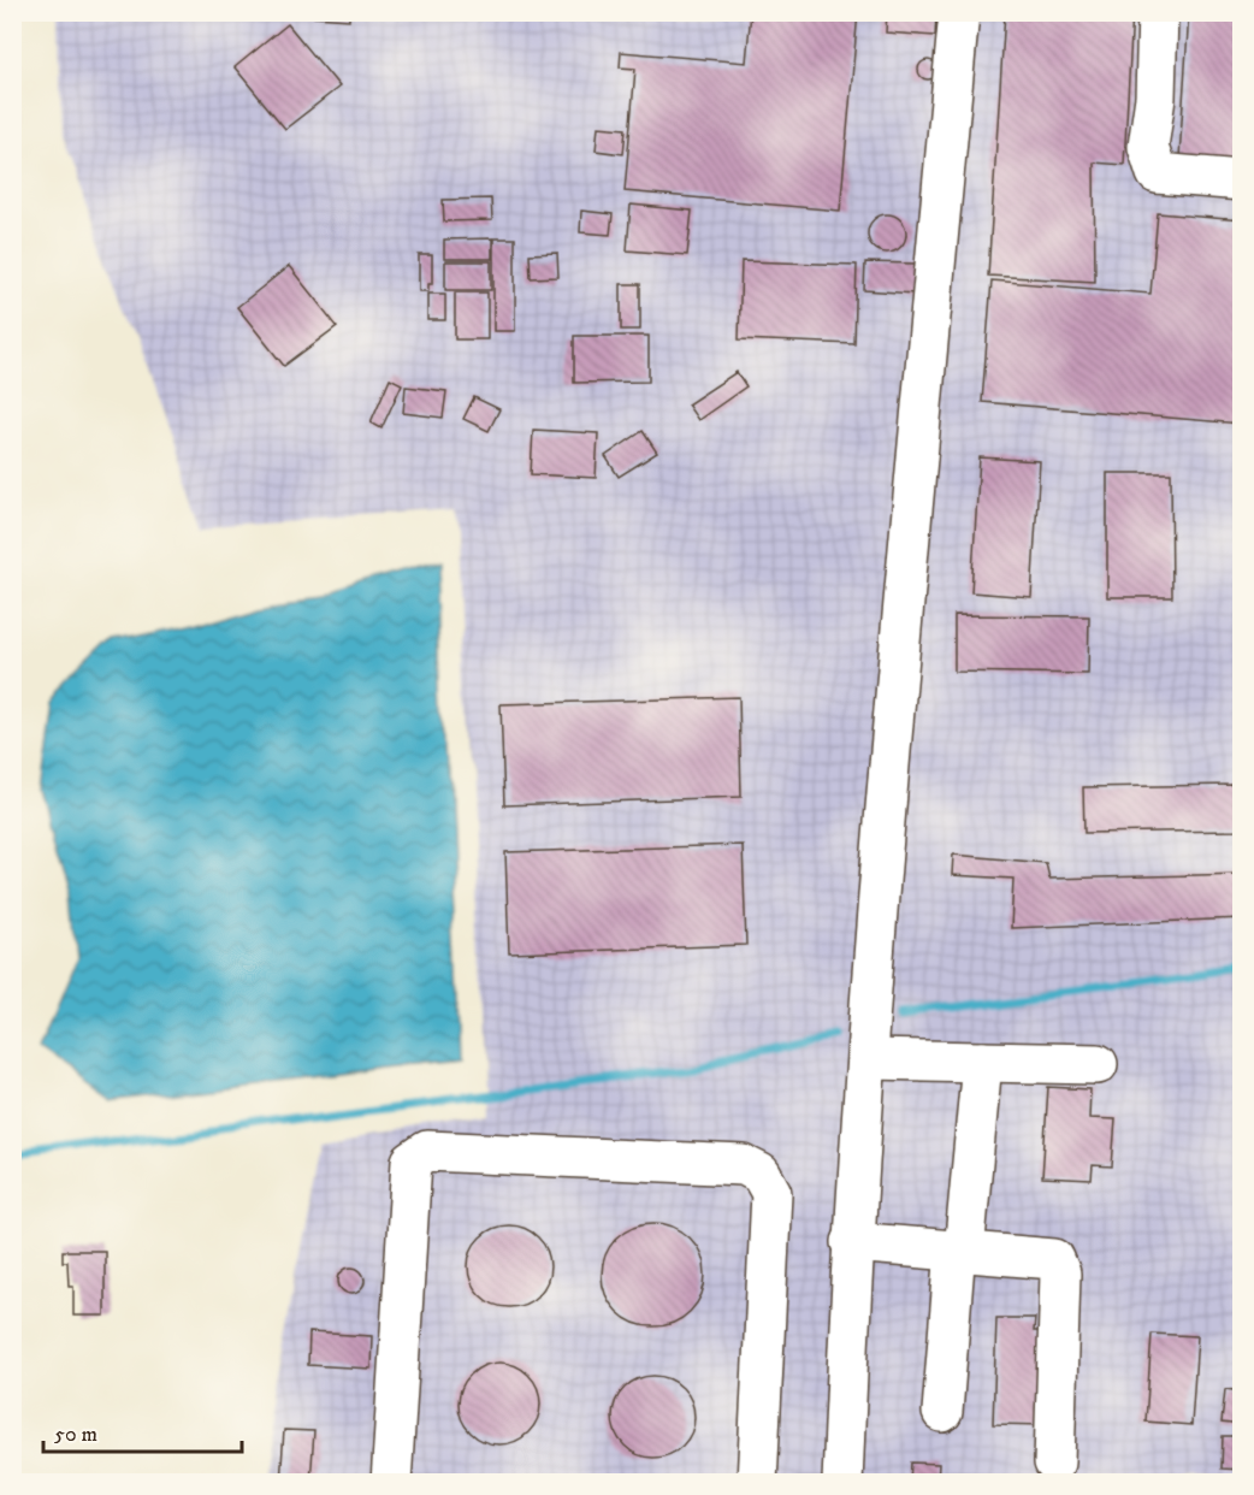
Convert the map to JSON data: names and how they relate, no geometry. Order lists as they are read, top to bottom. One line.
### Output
{"scale_bar":"50 m"}
